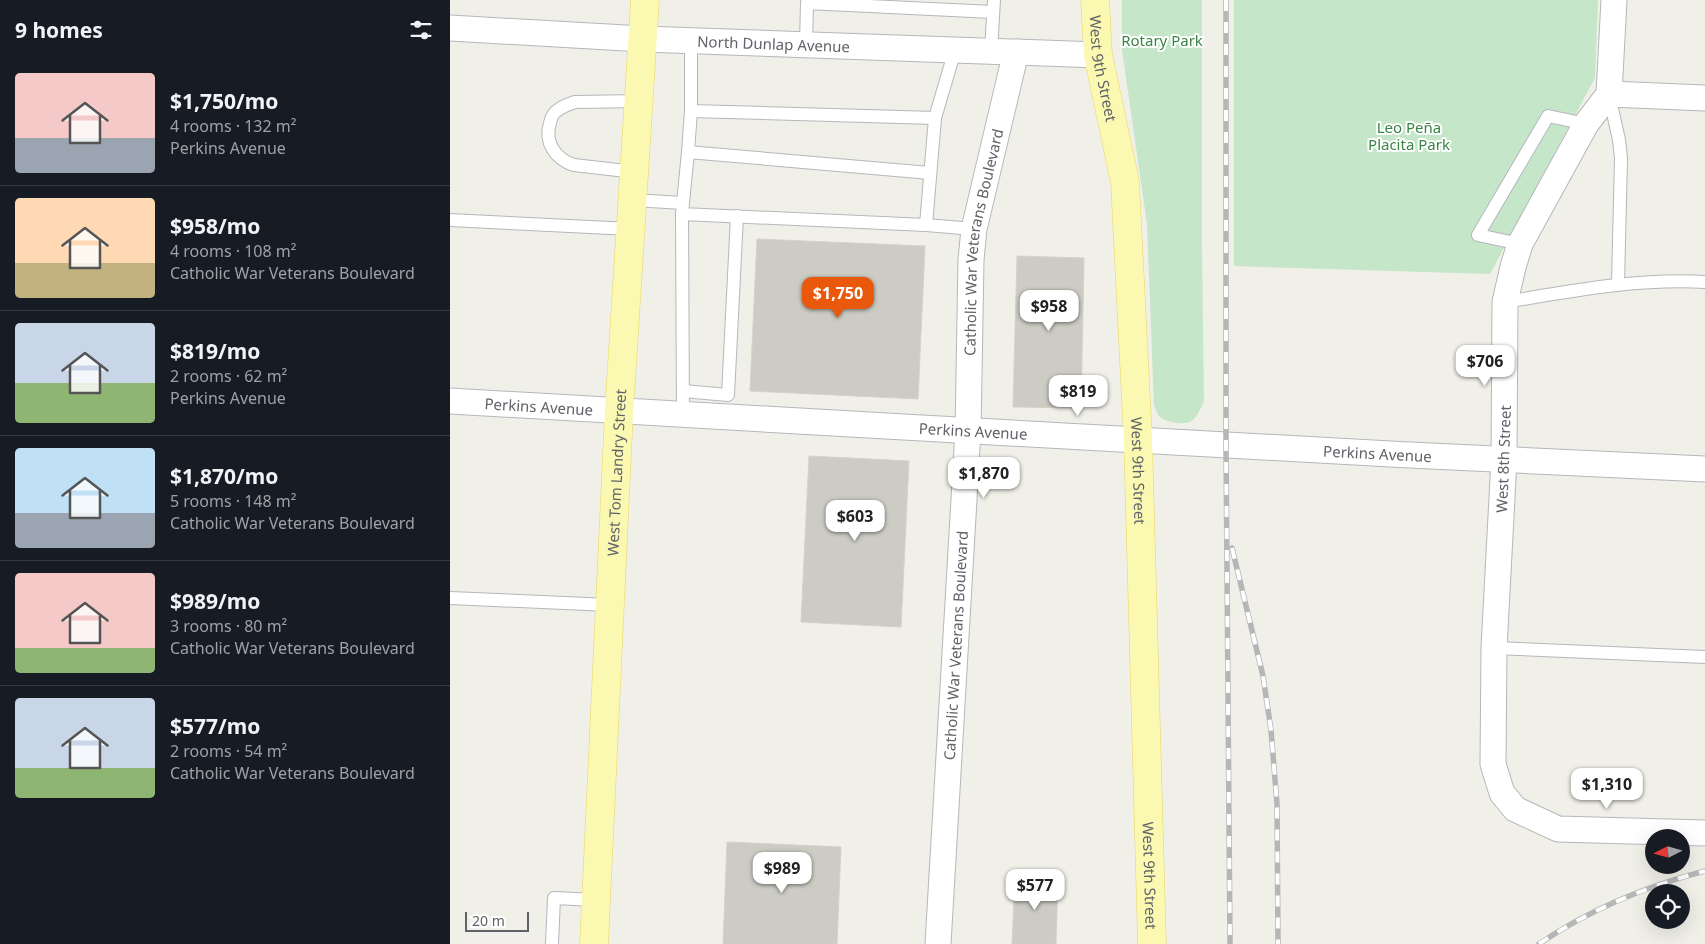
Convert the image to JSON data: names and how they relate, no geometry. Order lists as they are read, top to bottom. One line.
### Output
{"streets":{"main road":["West 9th Street","West Tom Landry Street"],"street":["North Dunlap Avenue","Catholic War Veterans Boulevard","Perkins Avenue","West 8th Street"]},"crossings":[["North Dunlap Avenue","West 9th Street"],["North Dunlap Avenue","Catholic War Veterans Boulevard"],["North Dunlap Avenue","West Tom Landry Street"],["West 9th Street","Perkins Avenue"],["Catholic War Veterans Boulevard","Perkins Avenue"],["Perkins Avenue","West 8th Street"],["Perkins Avenue","West Tom Landry Street"]],"parks":["Rotary Park","Leo Peña Placita Park"],"scale_bar":"20 m","north":"left","page":{"heading":"9 homes","list":[{"name":"$1,750/mo","note":"4 rooms · 132 m² · Perkins Avenue"},{"name":"$958/mo","note":"4 rooms · 108 m² · Catholic War Veterans Boulevard"},{"name":"$819/mo","note":"2 rooms · 62 m² · Perkins Avenue"},{"name":"$1,870/mo","note":"5 rooms · 148 m² · Catholic War Veterans Boulevard"},{"name":"$989/mo","note":"3 rooms · 80 m² · Catholic War Veterans Boulevard"},{"name":"$577/mo","note":"2 rooms · 54 m² · Catholic War Veterans Boulevard"}],"price":["$1,750","$958","$706","$819","$1,870","$603","$1,310","$989","$577"],"scale":"20 m"}}
